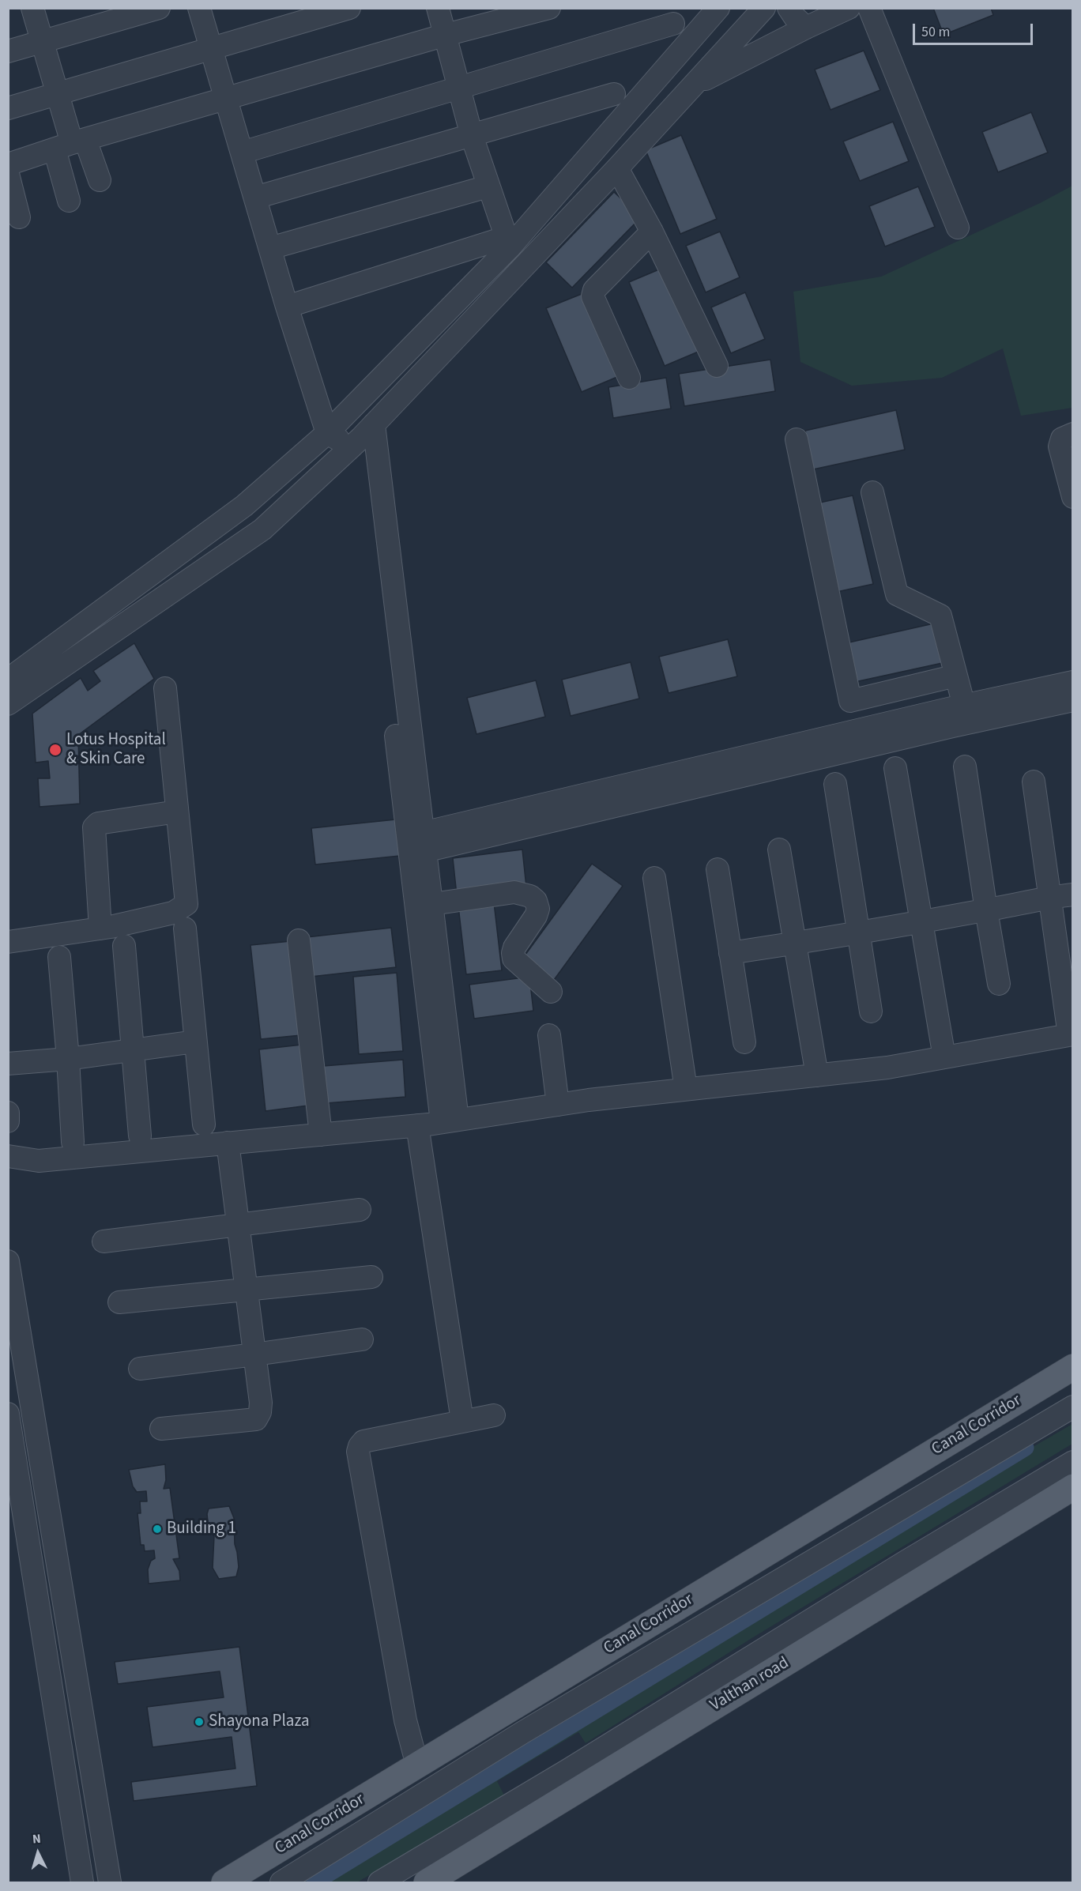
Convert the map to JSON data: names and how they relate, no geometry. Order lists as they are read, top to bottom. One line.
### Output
{"streets":{"main road":["Canal Corridor","Valthan road"]},"places":["Lotus Hospital & Skin Care","Building 1","Shayona Plaza"],"scale_bar":"50 m","north":"top"}
